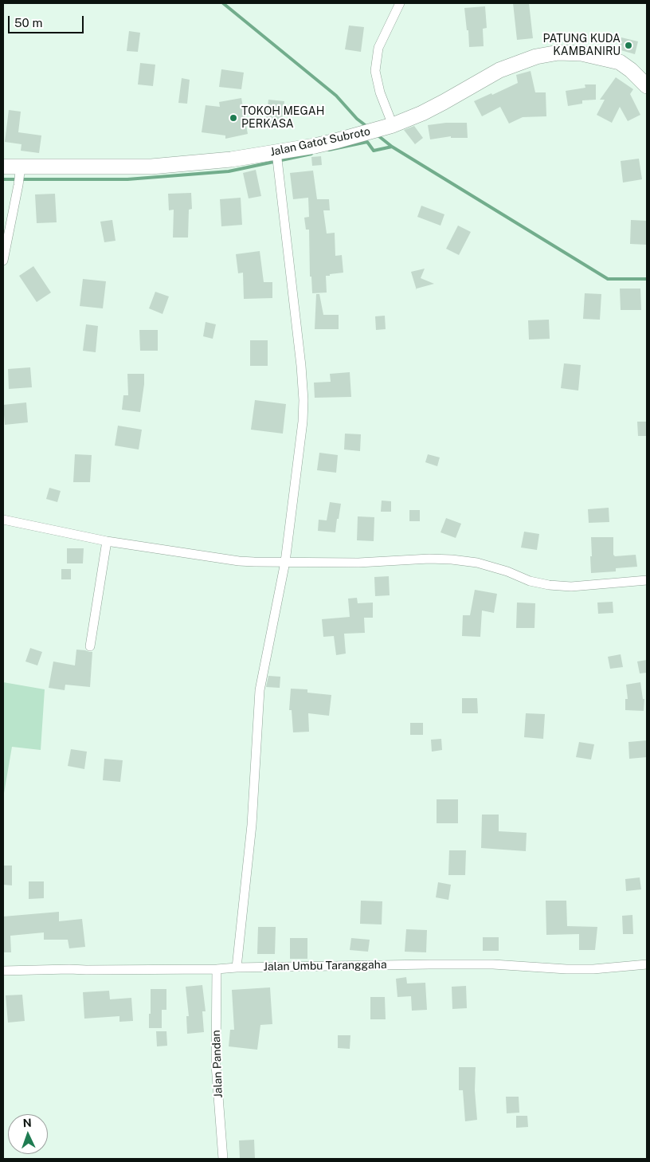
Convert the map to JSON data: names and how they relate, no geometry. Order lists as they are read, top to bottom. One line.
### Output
{"streets":{"highway":["Jalan Gatot Subroto"],"street":["Jalan Umbu Taranggaha","Jalan Pandan"]},"crossings":[["Jalan Umbu Taranggaha","Jalan Pandan"]],"places":["PATUNG KUDA KAMBANIRU","TOKOH MEGAH PERKASA"],"scale_bar":"50 m","north":"top"}
